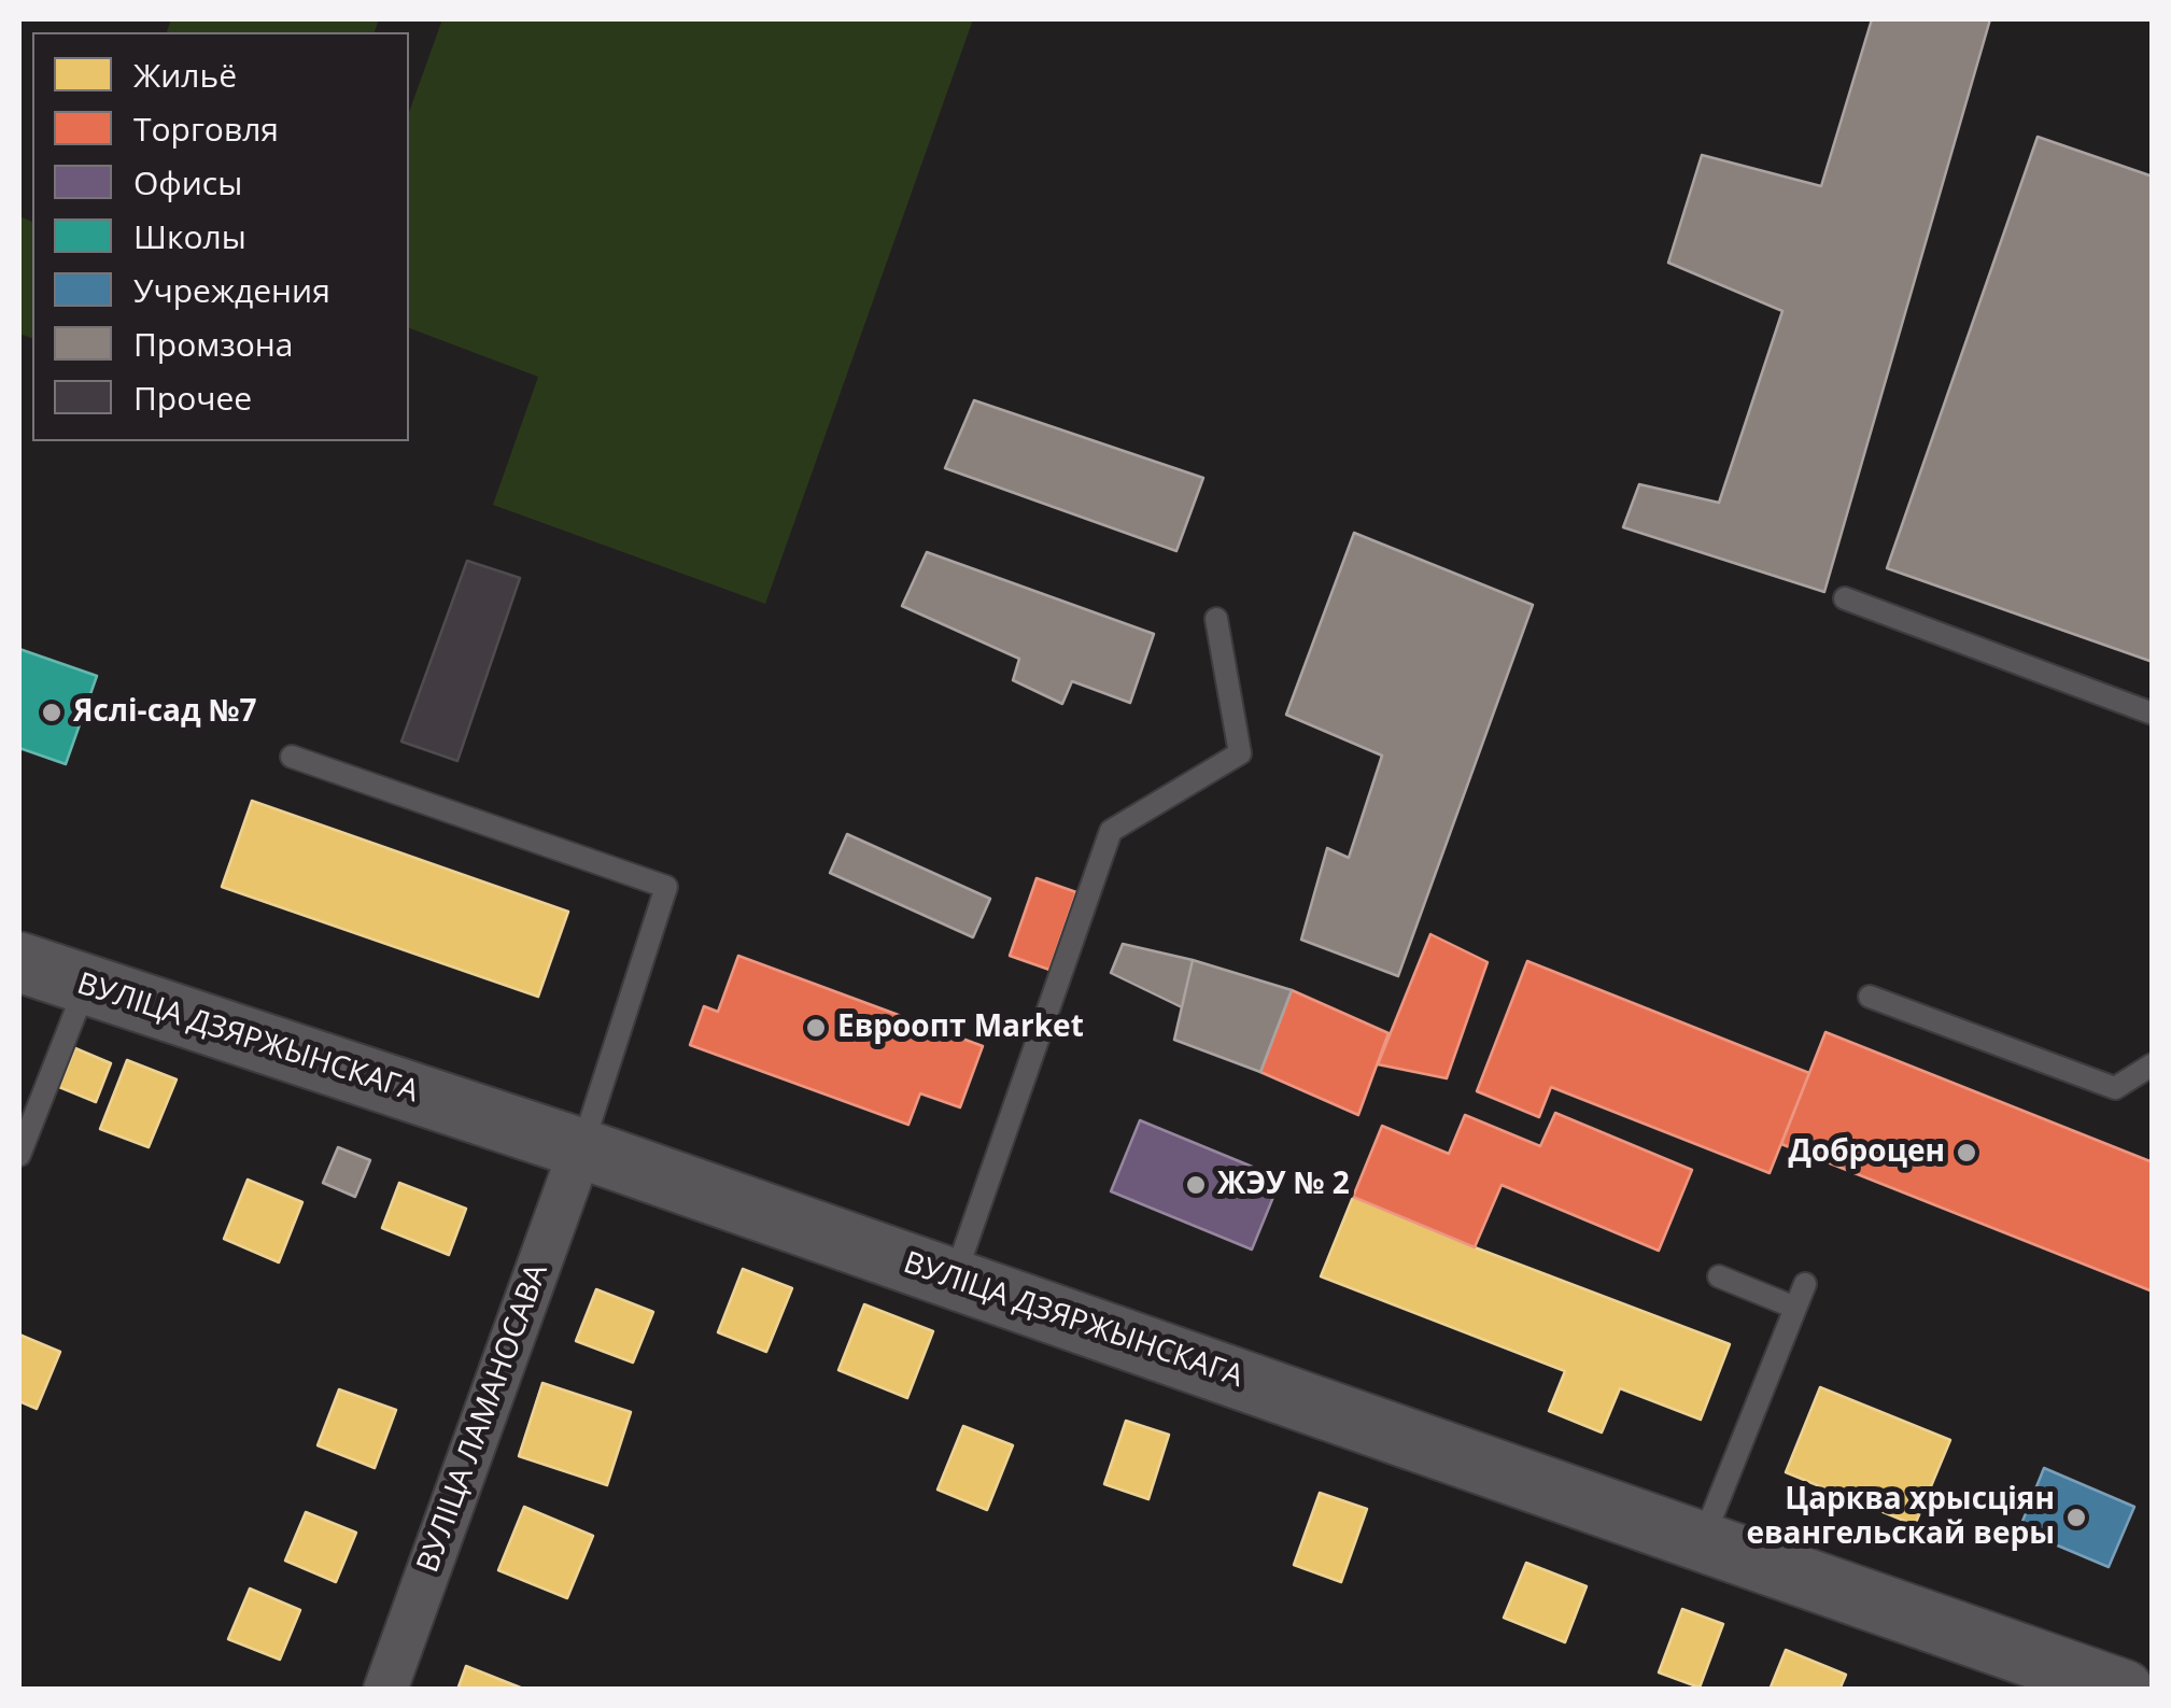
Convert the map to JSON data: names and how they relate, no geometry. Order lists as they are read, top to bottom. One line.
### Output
{"streets":{"street":["ВУЛІЦА ДЗЯРЖЫНСКАГА","ВУЛІЦА ЛАМАНОСАВА"]},"crossings":[["ВУЛІЦА ДЗЯРЖЫНСКАГА","ВУЛІЦА ЛАМАНОСАВА"]],"places":["Яслі-сад №7","Евроопт Market","Доброцен","ЖЭУ № 2","Царква хрысціян евангельскай веры"],"legend":["Жильё","Торговля","Офисы","Школы","Учреждения","Промзона","Прочее"]}
